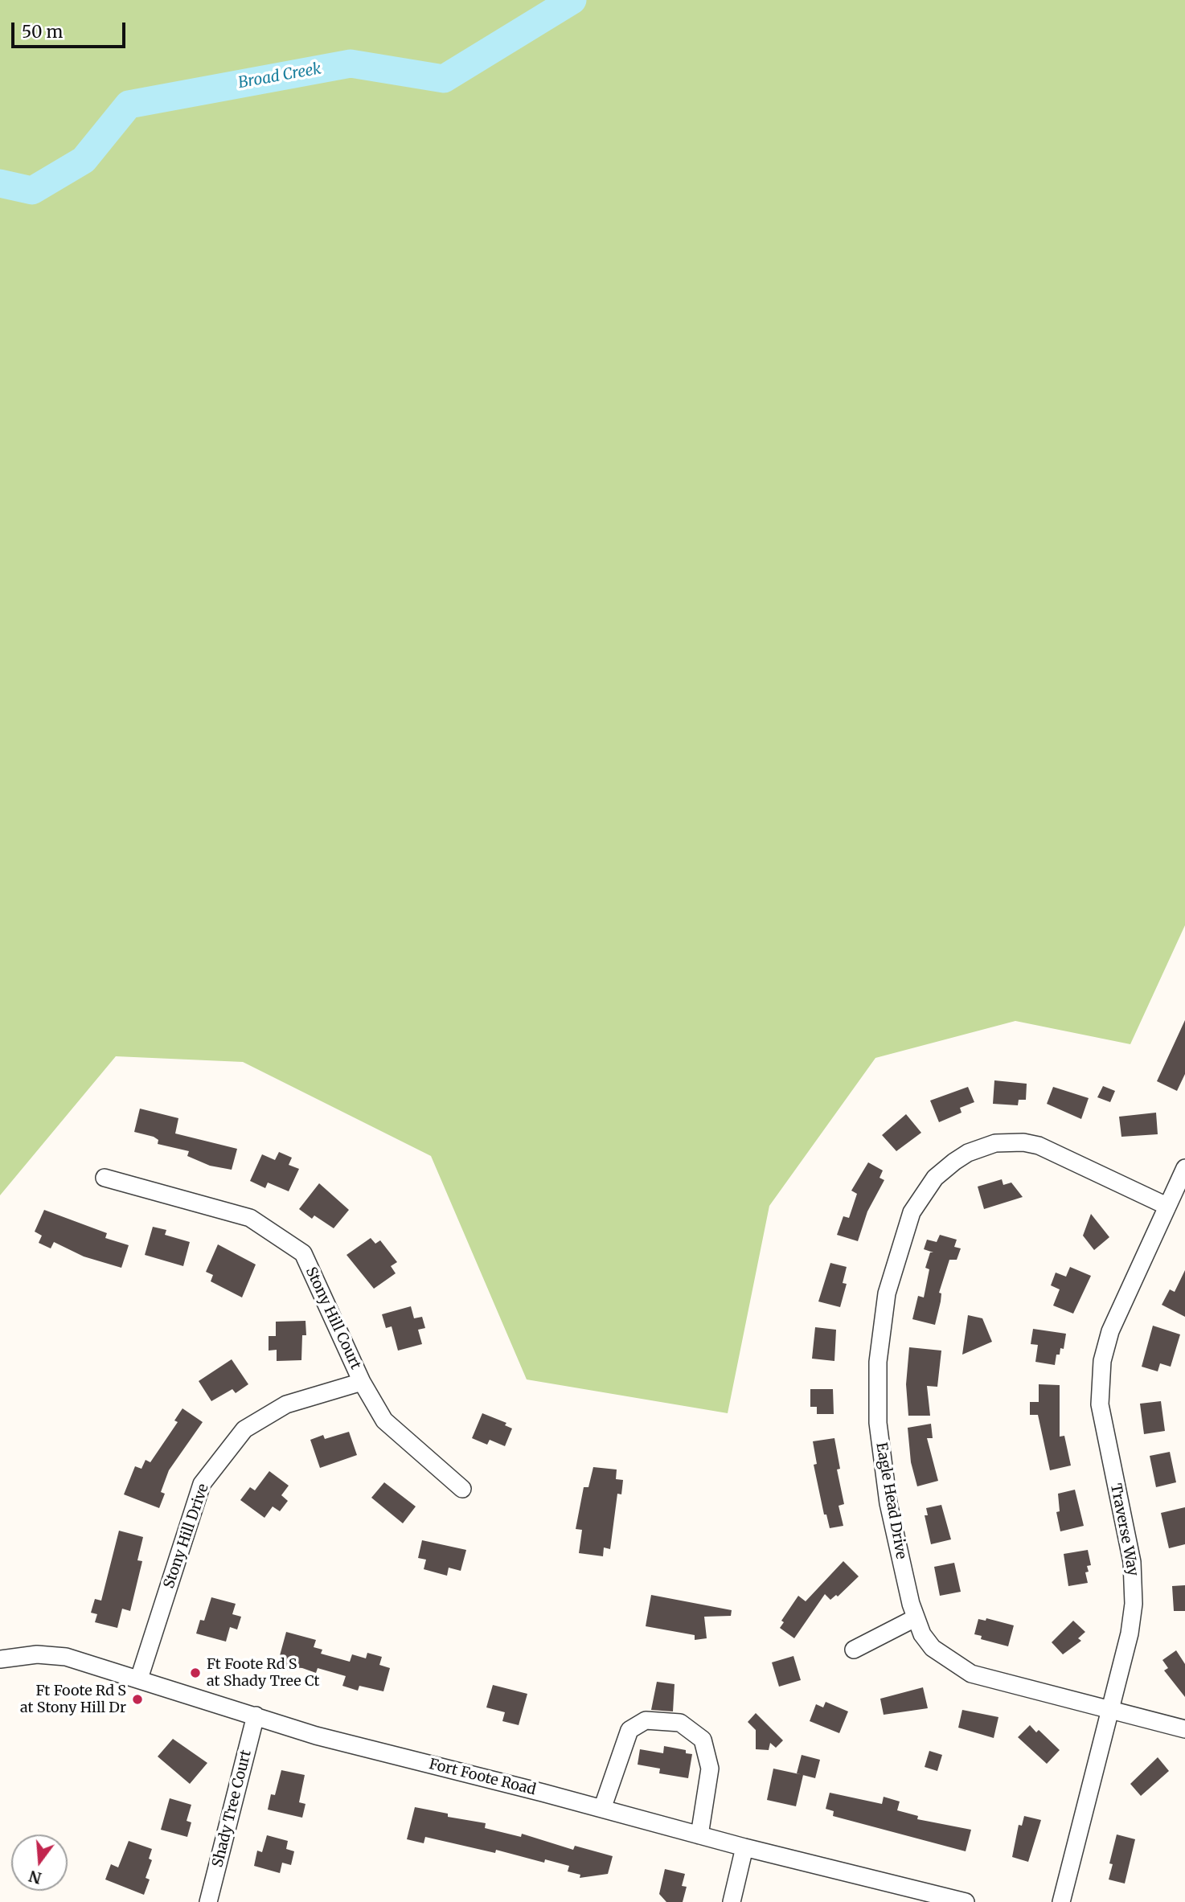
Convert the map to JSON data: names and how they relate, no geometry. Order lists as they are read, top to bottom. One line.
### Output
{"streets":{"street":["Stony Hill Court","Eagle Head Drive","Traverse Way","Stony Hill Drive","Fort Foote Road","Shady Tree Court"]},"crossings":[["Stony Hill Court","Stony Hill Drive"],["Eagle Head Drive","Traverse Way"],["Stony Hill Drive","Fort Foote Road"],["Fort Foote Road","Shady Tree Court"]],"water":["Broad Creek"],"places":["Ft Foote Rd S at Shady Tree Ct","Ft Foote Rd S at Stony Hill Dr"],"scale_bar":"50 m","north":"bottom"}
